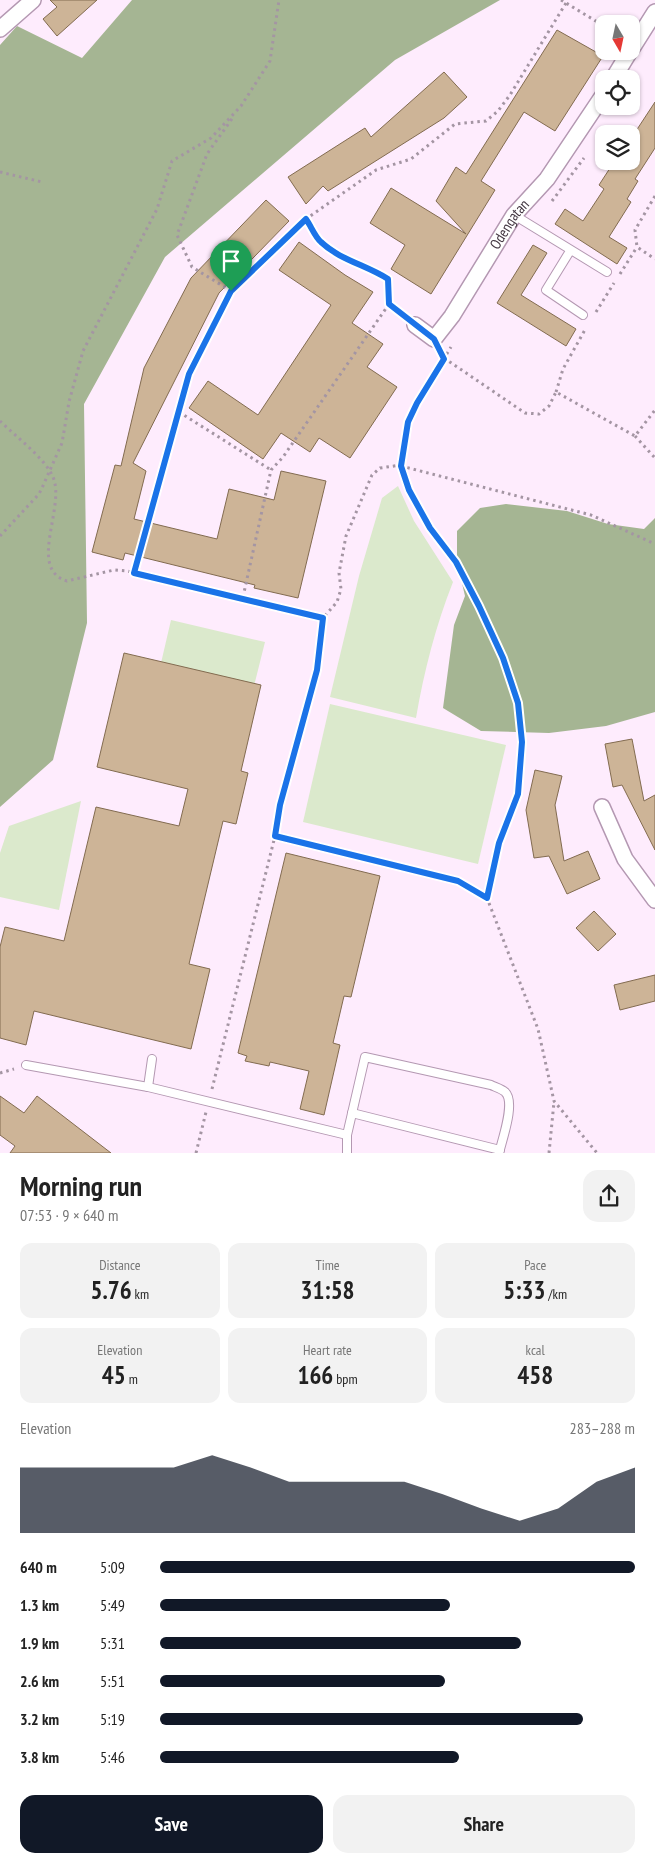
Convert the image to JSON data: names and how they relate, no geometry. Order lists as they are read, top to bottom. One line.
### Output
{"streets":{"street":["Odengatan"]},"north":"bottom","page":{"heading":["Morning run","07:53 · 9 × 640 m"],"stats":[["Distance","5.76 km"],["Time","31:58"],["Pace","5:33 /km"],["Elevation","45 m"],["Heart rate","166 bpm"],["kcal","458"]],"chart":["Elevation","283–288 m"],"list":[{"name":"640 m","note":"5:09"},{"name":"1.3 km","note":"5:49"},{"name":"1.9 km","note":"5:31"},{"name":"2.6 km","note":"5:51"},{"name":"3.2 km","note":"5:19"},{"name":"3.8 km","note":"5:46"}],"buttons":["Save","Share"]}}
